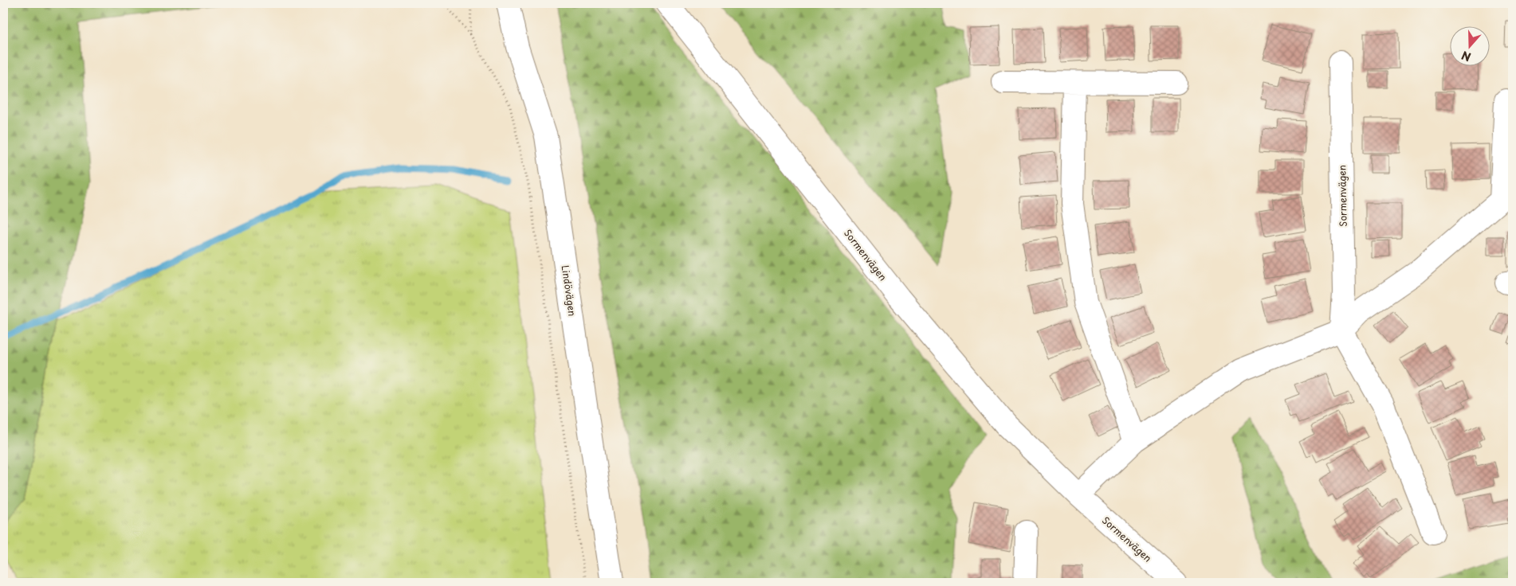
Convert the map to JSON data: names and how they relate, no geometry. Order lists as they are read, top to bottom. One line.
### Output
{"streets":{"street":["Sormenvägen","Lindövägen"]},"north":"bottom"}
